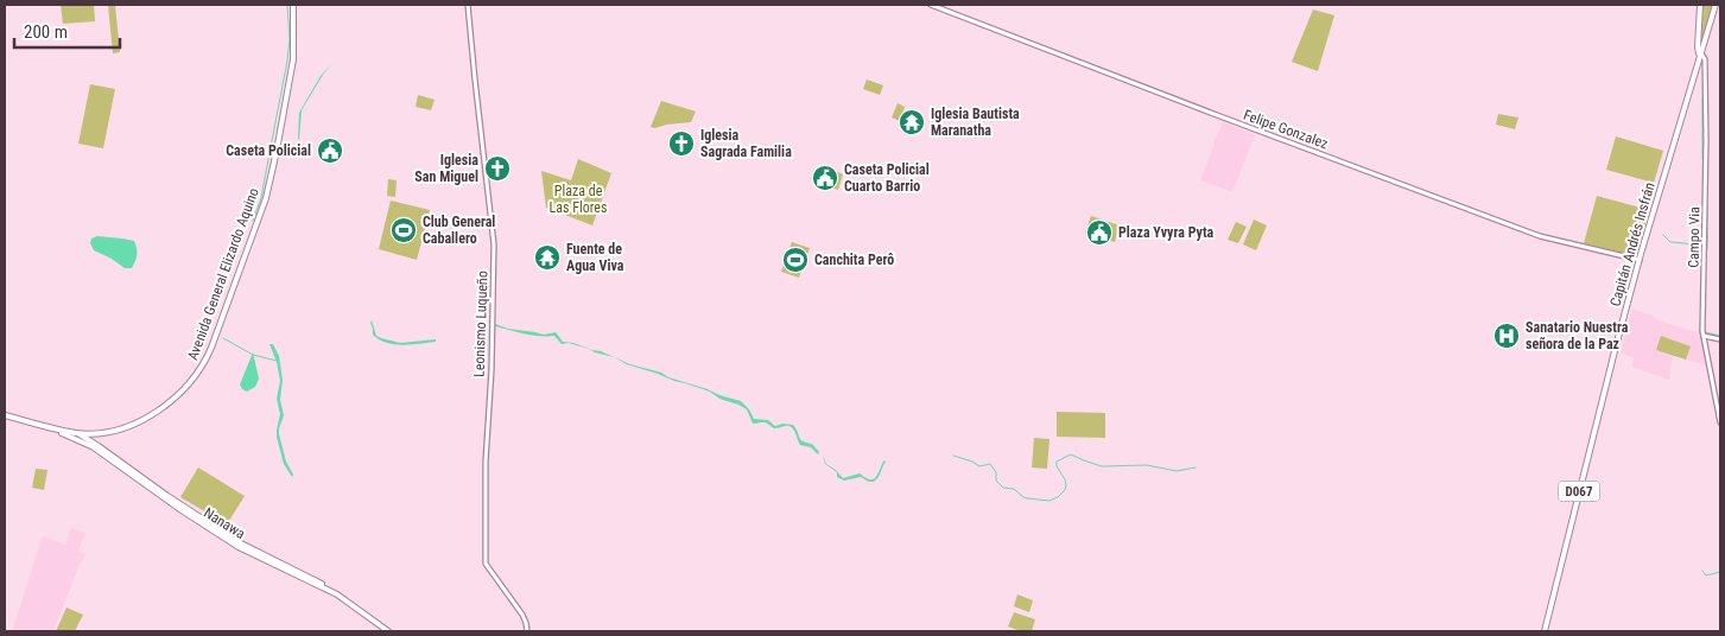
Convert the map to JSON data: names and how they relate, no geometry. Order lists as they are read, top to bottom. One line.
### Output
{"streets":{"main road":["Capitán Andrés Insfrán","Avenida General Elizardo Aquino","D067","Nanawa"],"street":["Felipe Gonzalez","Campo Via","Leonismo Luqueño"]},"crossings":[["Felipe Gonzalez","Capitán Andrés Insfrán"],["Campo Via","Capitán Andrés Insfrán"],["Campo Via","D067"],["Capitán Andrés Insfrán","D067"],["Avenida General Elizardo Aquino","Nanawa"]],"parks":["Plaza de Las Flores"],"places":{"temple":["Iglesia Bautista Maranatha","Fuente de Agua Viva"],"church":["Iglesia Sagrada Familia","Iglesia San Miguel"],"public building":["Caseta Policial","Caseta Policial Cuarto Barrio","Plaza Yvyra Pyta"],"sports":["Club General Caballero","Canchita Perô"],"hospital":["Sanatario Nuestra señora de la Paz"]},"scale_bar":"200 m"}
